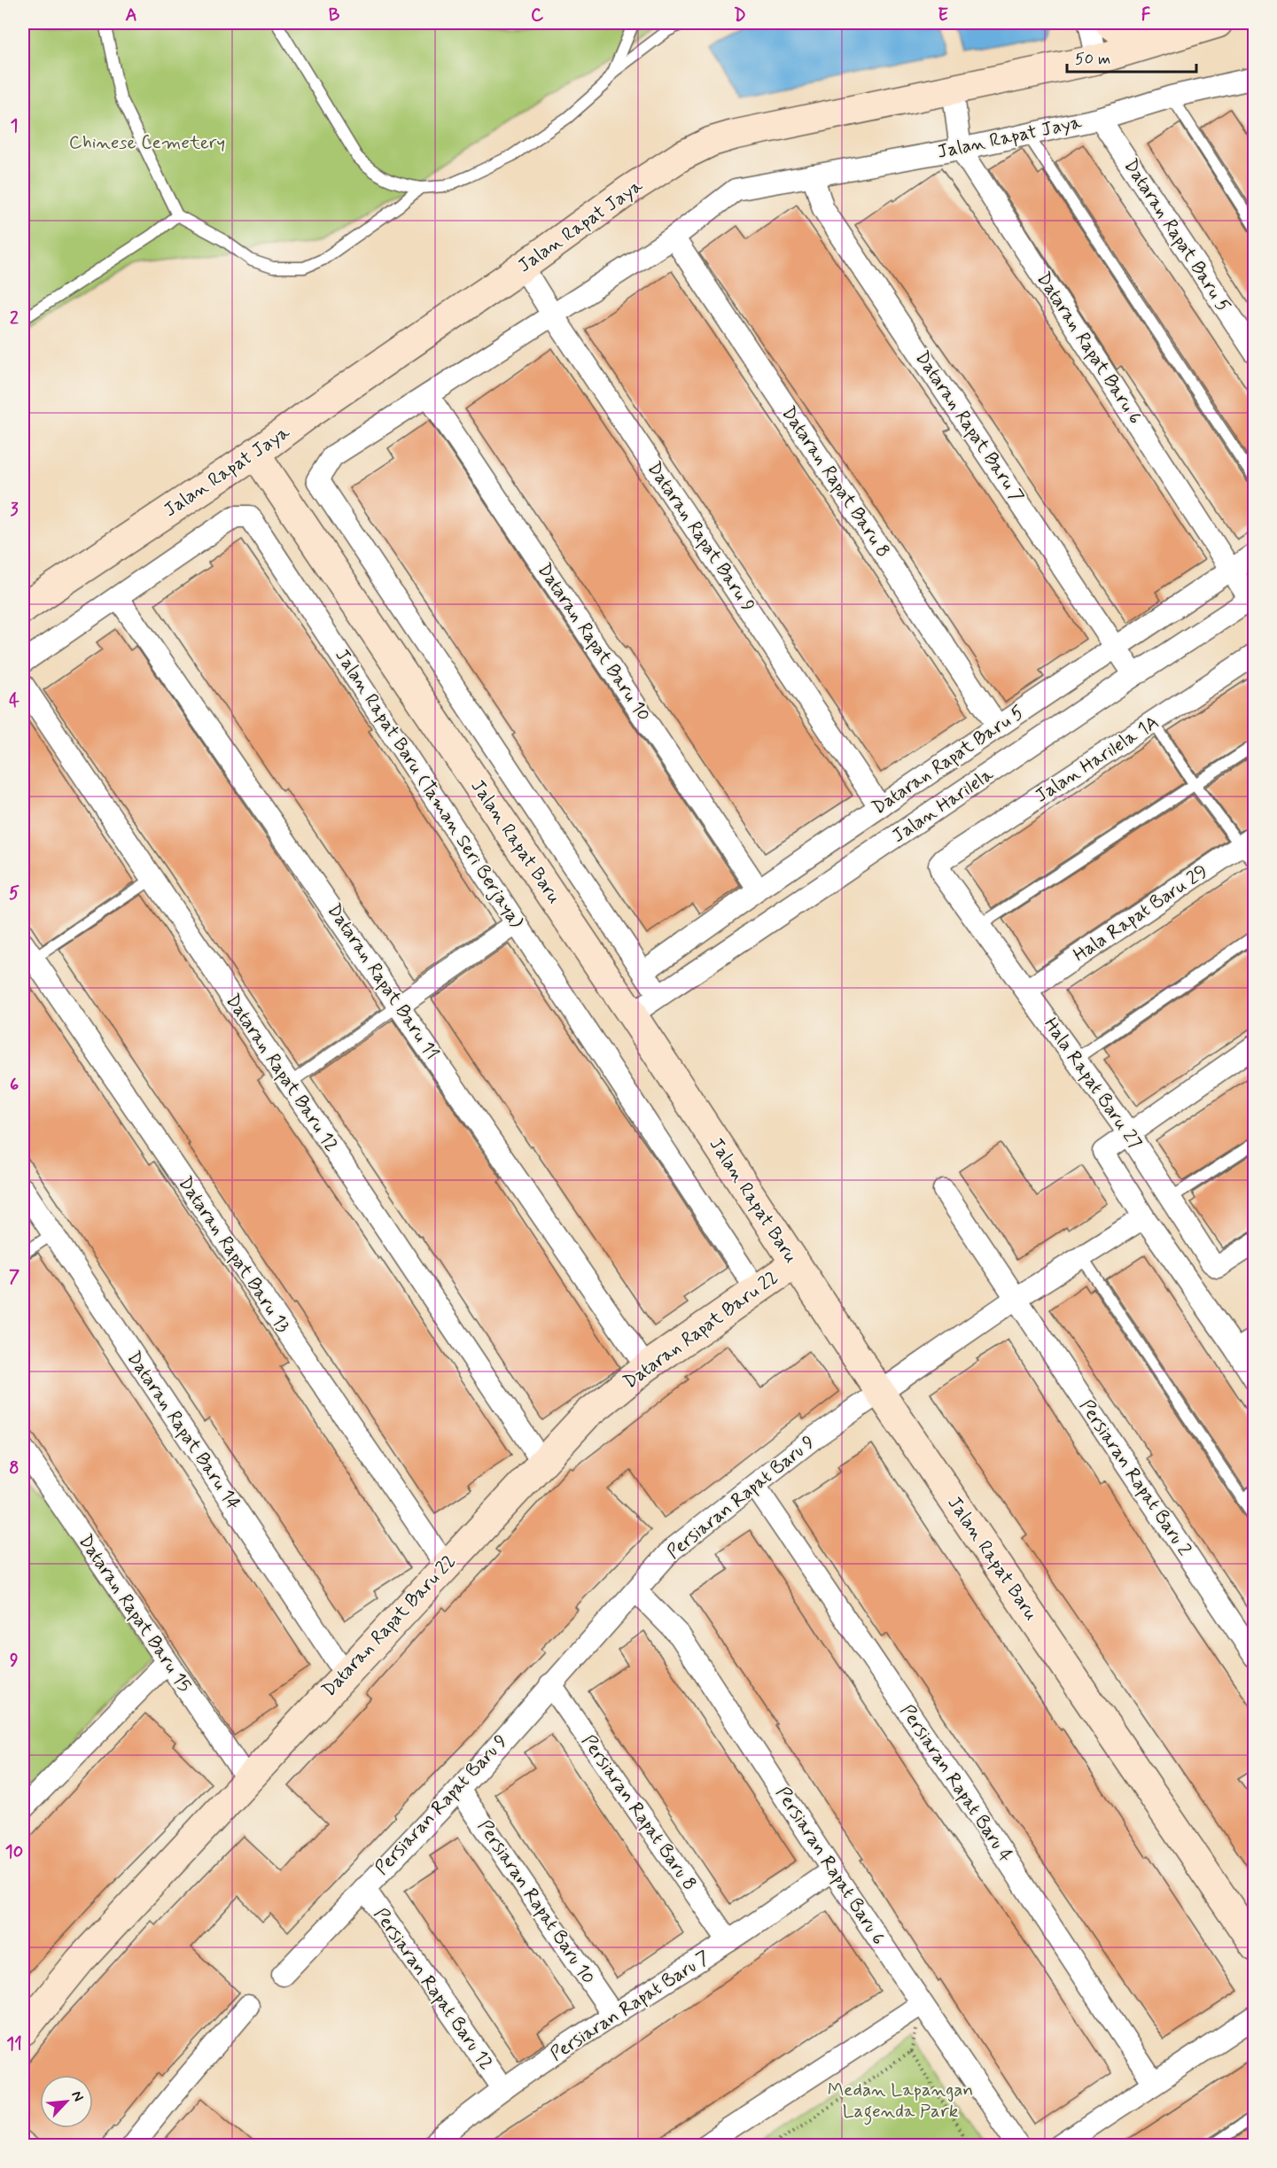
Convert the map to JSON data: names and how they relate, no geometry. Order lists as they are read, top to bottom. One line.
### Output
{"streets":{"street":["Jalan Rapat Jaya","Dataran Rapat Baru 5","Dataran Rapat Baru 6","Dataran Rapat Baru 7","Dataran Rapat Baru 8","Dataran Rapat Baru 9","Dataran Rapat Baru 10","Jalan Harilela 1A","Jalan Rapat Baru (Taman Seri Berjaya)","Jalan Harilela","Jalan Rapat Baru","Hala Rapat Baru 29","Dataran Rapat Baru 11","Dataran Rapat Baru 12","Hala Rapat Baru 27","Dataran Rapat Baru 13","Dataran Rapat Baru 22","Dataran Rapat Baru 14","Persiaran Rapat Baru 2","Persiaran Rapat Baru 9","Dataran Rapat Baru 15","Persiaran Rapat Baru 4","Persiaran Rapat Baru 8","Persiaran Rapat Baru 6","Persiaran Rapat Baru 10","Persiaran Rapat Baru 12","Persiaran Rapat Baru 7"]},"crossings":[["Jalan Rapat Jaya","Dataran Rapat Baru 5"],["Jalan Rapat Jaya","Dataran Rapat Baru 6"],["Jalan Rapat Jaya","Dataran Rapat Baru 7"],["Jalan Rapat Jaya","Dataran Rapat Baru 8"],["Jalan Rapat Jaya","Dataran Rapat Baru 9"],["Jalan Rapat Jaya","Dataran Rapat Baru 10"],["Jalan Rapat Jaya","Jalan Rapat Baru"],["Dataran Rapat Baru 5","Dataran Rapat Baru 6"],["Dataran Rapat Baru 5","Dataran Rapat Baru 7"],["Dataran Rapat Baru 5","Dataran Rapat Baru 8"],["Dataran Rapat Baru 5","Dataran Rapat Baru 9"],["Dataran Rapat Baru 5","Dataran Rapat Baru 10"],["Dataran Rapat Baru 5","Jalan Rapat Baru"],["Dataran Rapat Baru 6","Jalan Harilela"],["Dataran Rapat Baru 7","Jalan Harilela"],["Jalan Harilela 1A","Hala Rapat Baru 27"],["Jalan Rapat Baru (Taman Seri Berjaya)","Dataran Rapat Baru 11"],["Jalan Rapat Baru (Taman Seri Berjaya)","Dataran Rapat Baru 22"],["Jalan Harilela","Jalan Rapat Baru"],["Jalan Rapat Baru","Dataran Rapat Baru 22"],["Jalan Rapat Baru","Persiaran Rapat Baru 9"],["Hala Rapat Baru 29","Hala Rapat Baru 27"],["Dataran Rapat Baru 11","Dataran Rapat Baru 22"],["Dataran Rapat Baru 12","Dataran Rapat Baru 22"],["Dataran Rapat Baru 13","Dataran Rapat Baru 22"],["Dataran Rapat Baru 22","Dataran Rapat Baru 14"],["Dataran Rapat Baru 22","Dataran Rapat Baru 15"],["Persiaran Rapat Baru 2","Persiaran Rapat Baru 9"],["Persiaran Rapat Baru 9","Persiaran Rapat Baru 4"],["Persiaran Rapat Baru 9","Persiaran Rapat Baru 8"],["Persiaran Rapat Baru 9","Persiaran Rapat Baru 6"],["Persiaran Rapat Baru 9","Persiaran Rapat Baru 10"],["Persiaran Rapat Baru 9","Persiaran Rapat Baru 12"],["Persiaran Rapat Baru 8","Persiaran Rapat Baru 7"],["Persiaran Rapat Baru 6","Persiaran Rapat Baru 7"],["Persiaran Rapat Baru 10","Persiaran Rapat Baru 7"],["Persiaran Rapat Baru 12","Persiaran Rapat Baru 7"]],"parks":["Chinese Cemetery","Medan Lapangan Lagenda Park"],"scale_bar":"50 m","north":"top right","grid":{"columns":["A","B","C","D","E","F"],"rows":["1","2","3","4","5","6","7","8","9","10","11"]}}
